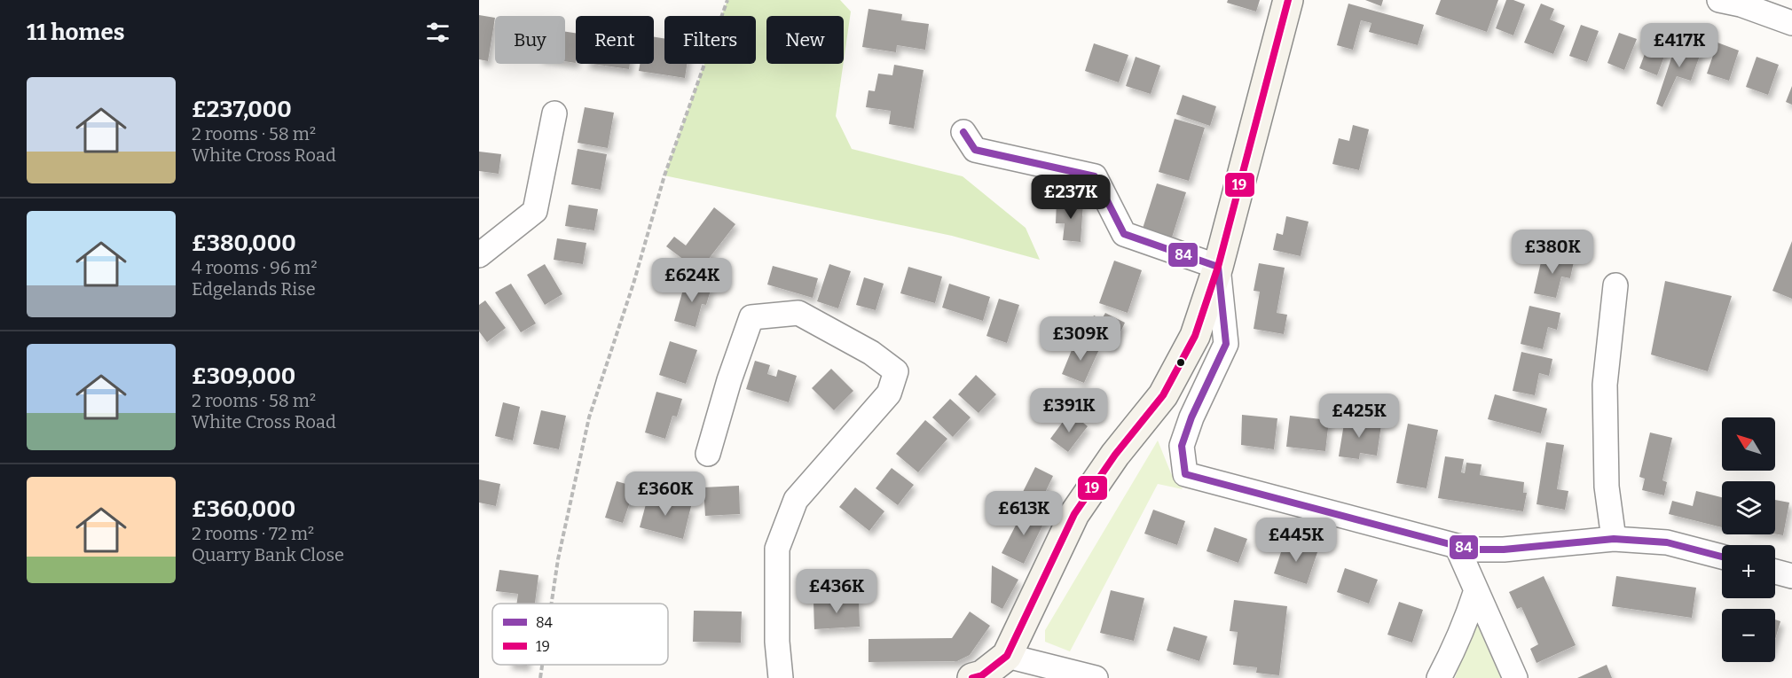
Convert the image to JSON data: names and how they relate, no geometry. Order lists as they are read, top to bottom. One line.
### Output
{"lines":["transit line 19","transit line 84"],"legend":["84","19"],"north":"top left","page":{"heading":"11 homes","chip":["Buy","Rent","Filters","New"],"price":["£417K","£237K","£380K","£624K","£309K","£391K","£425K","£360K","£613K","£445K","£436K"],"list":[{"name":"£237,000","note":"2 rooms · 58 m² · White Cross Road"},{"name":"£380,000","note":"4 rooms · 96 m² · Edgelands Rise"},{"name":"£309,000","note":"2 rooms · 58 m² · White Cross Road"},{"name":"£360,000","note":"2 rooms · 72 m² · Quarry Bank Close"}],"map_buttons":["+","−"]}}
